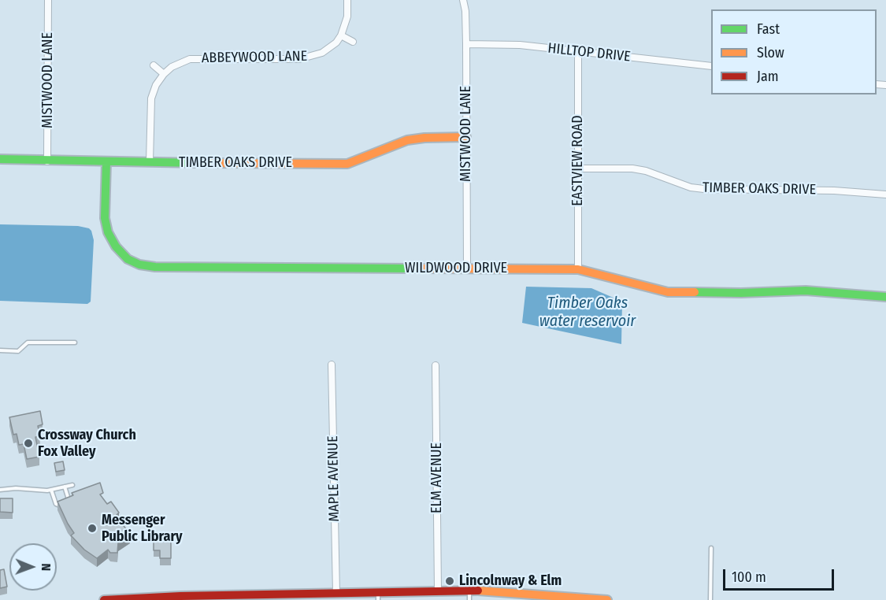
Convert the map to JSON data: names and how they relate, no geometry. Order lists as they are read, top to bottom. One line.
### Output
{"streets":{"street":["HILLTOP DRIVE","ABBEYWOOD LANE","MISTWOOD LANE","EASTVIEW ROAD","TIMBER OAKS DRIVE","WILDWOOD DRIVE","ELM AVENUE","MAPLE AVENUE"]},"crossings":[["HILLTOP DRIVE","MISTWOOD LANE"],["HILLTOP DRIVE","EASTVIEW ROAD"],["ABBEYWOOD LANE","TIMBER OAKS DRIVE"],["MISTWOOD LANE","TIMBER OAKS DRIVE"],["MISTWOOD LANE","WILDWOOD DRIVE"],["EASTVIEW ROAD","TIMBER OAKS DRIVE"],["EASTVIEW ROAD","WILDWOOD DRIVE"],["TIMBER OAKS DRIVE","WILDWOOD DRIVE"]],"water":["Timber Oaks water reservoir"],"places":["Crossway Church Fox Valley","Messenger Public Library","Lincolnway & Elm"],"legend":["Fast","Slow","Jam"],"scale_bar":"100 m","north":"right"}
